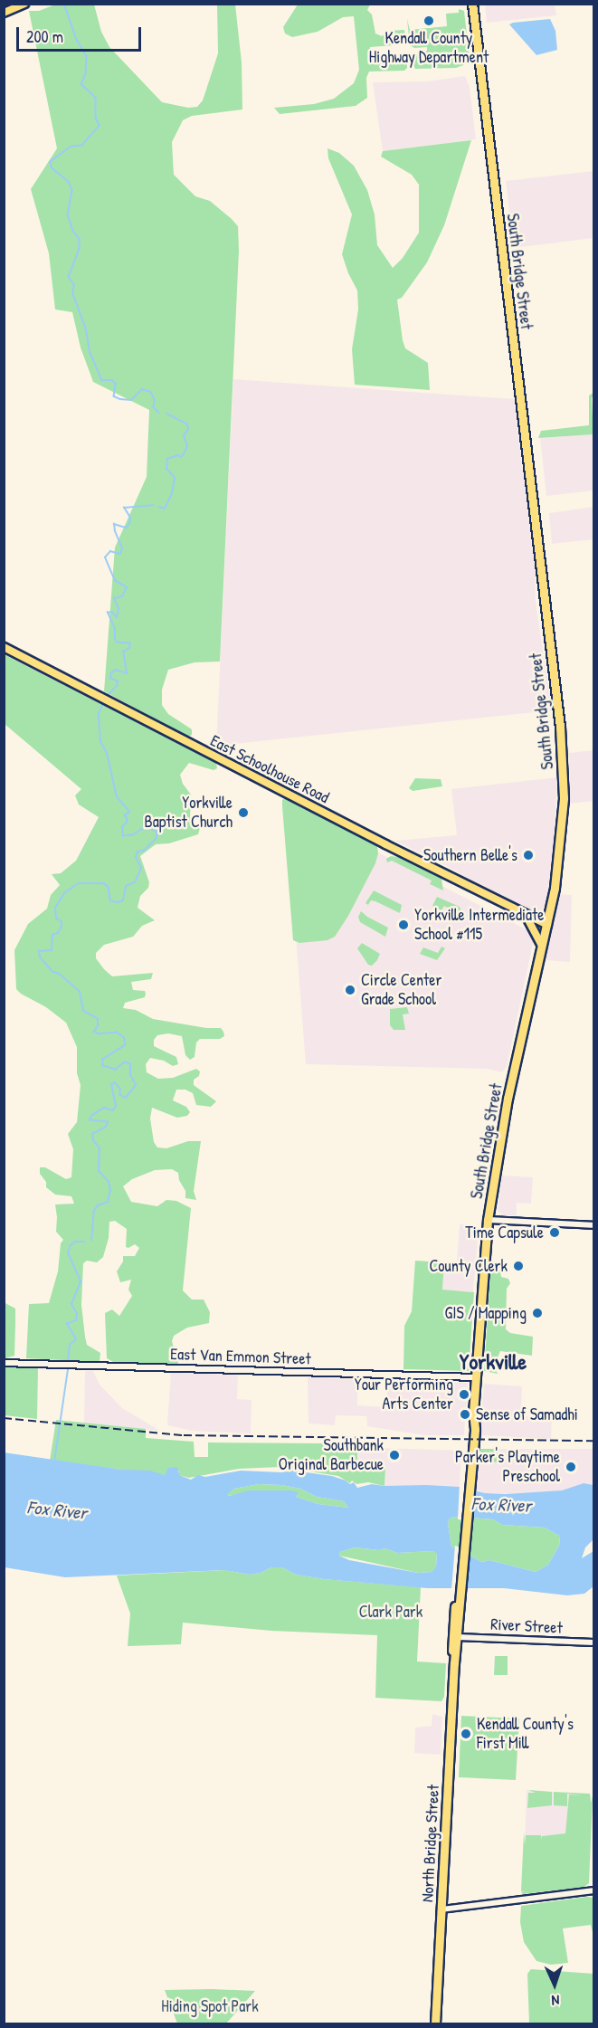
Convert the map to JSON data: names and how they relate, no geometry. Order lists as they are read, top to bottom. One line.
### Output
{"streets":{"highway":["South Bridge Street","North Bridge Street"],"main road":["East Schoolhouse Road"],"street":["East Van Emmon Street","River Street"]},"crossings":[["South Bridge Street","East Schoolhouse Road"],["South Bridge Street","East Van Emmon Street"],["South Bridge Street","North Bridge Street"],["River Street","North Bridge Street"]],"districts":["Yorkville"],"water":["Fox River"],"parks":["Clark Park","Hiding Spot Park"],"places":["Kendall County Highway Department","Yorkville Baptist Church","Southern Belle's","Yorkville Intermediate School #115","Circle Center Grade School","Time Capsule","County Clerk","GIS / Mapping","Your Performing Arts Center","Sense of Samadhi","Southbank Original Barbecue","Parker's Playtime Preschool","Kendall County's First Mill"],"scale_bar":"200 m","north":"bottom"}
